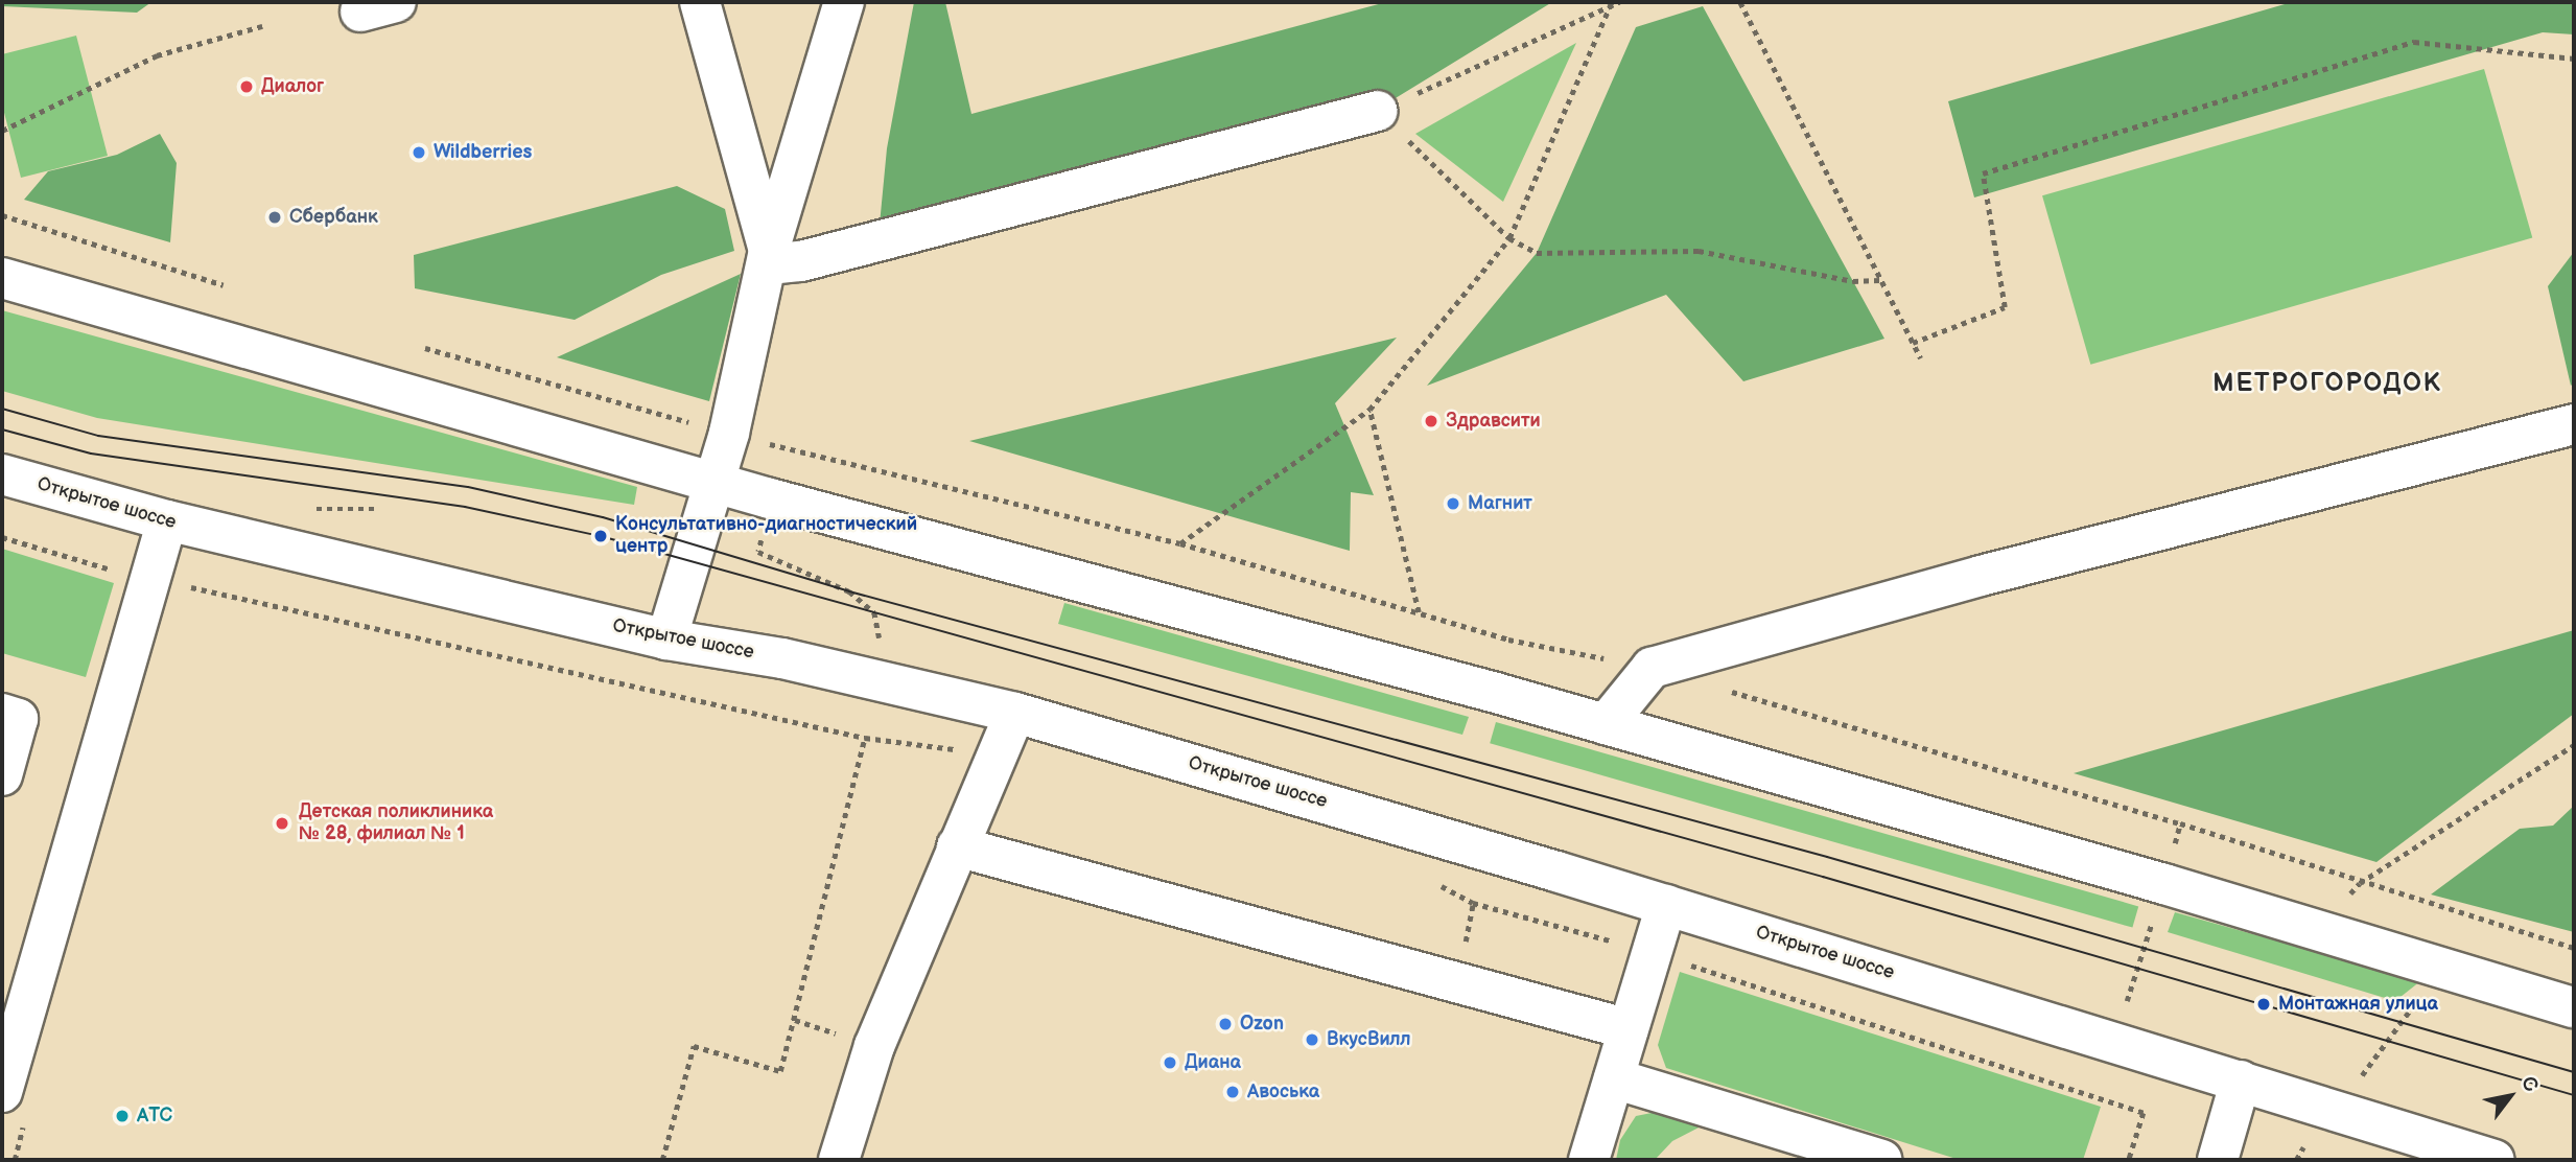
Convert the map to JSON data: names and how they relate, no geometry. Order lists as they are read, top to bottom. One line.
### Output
{"streets":{"street":["Открытое шоссе"]},"districts":["МЕТРОГОРОДОК"],"places":["Диалог","Wildberries","Сбербанк","Здравсити","Магнит","Консультативно-диагностический центр","Детская поликлиника № 28, филиал № 1","Монтажная улица","Ozon","ВкусВилл","Диана","Авоська","АТС"],"north":"top right"}
